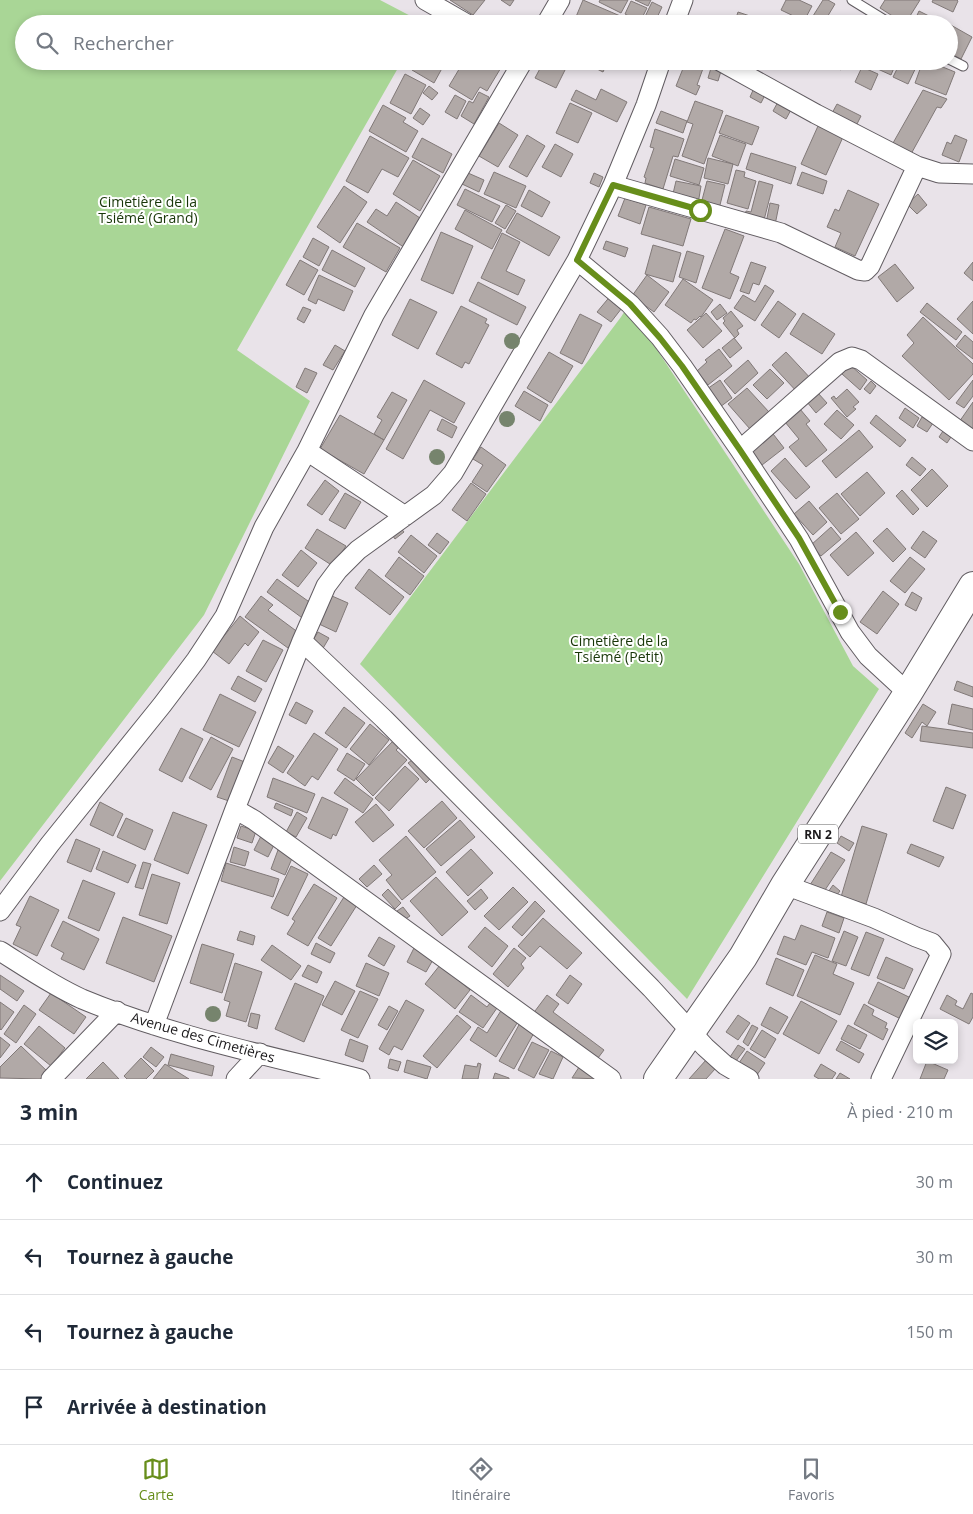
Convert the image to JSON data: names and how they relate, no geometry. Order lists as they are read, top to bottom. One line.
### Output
{"streets":{"highway":["RN 2"],"street":["Avenue des Cimetières"]},"parks":["Cimetière de la Tsiémé (Grand)","Cimetière de la Tsiémé (Petit)"],"page":{"search":"Rechercher","heading":["3 min","À pied · 210 m"],"list":[["Continuez","30 m"],["Tournez à gauche","30 m"],["Tournez à gauche","150 m"],"Arrivée à destination"],"nav":["Carte","Itinéraire","Favoris"]}}
